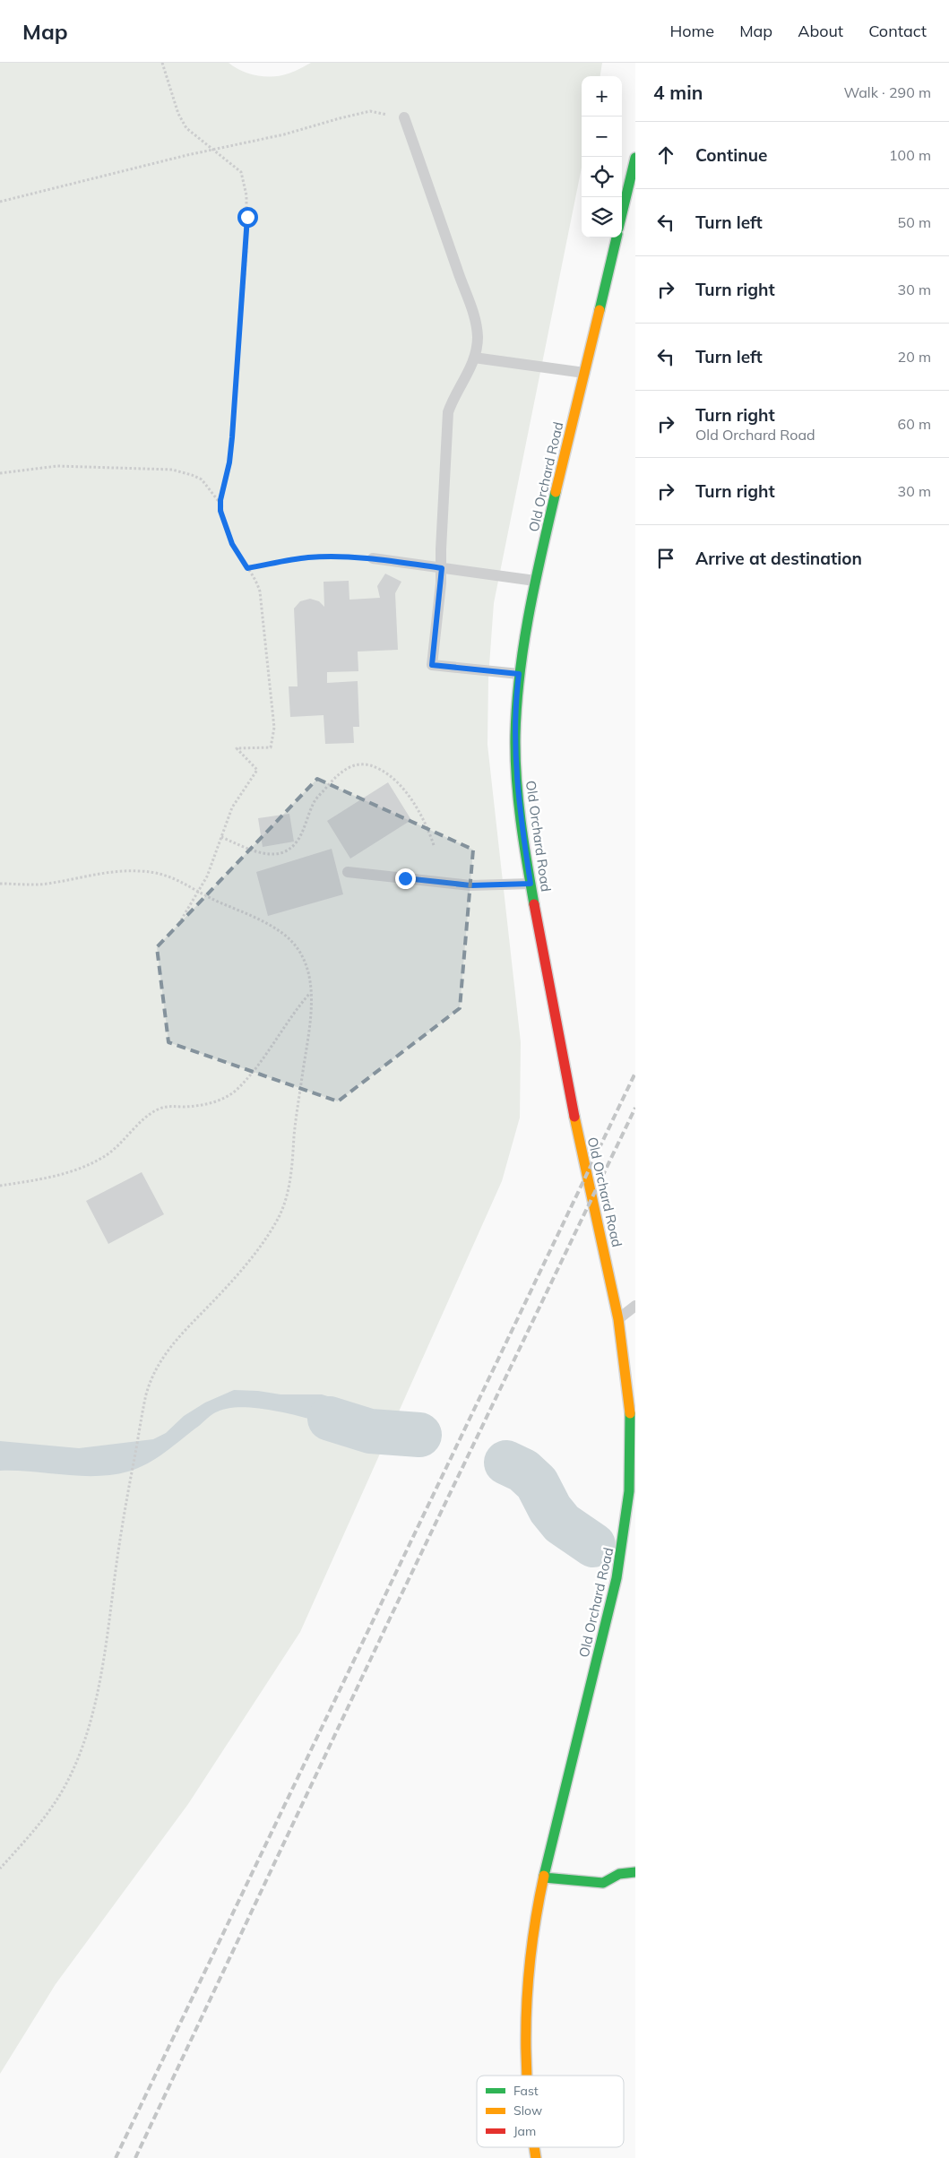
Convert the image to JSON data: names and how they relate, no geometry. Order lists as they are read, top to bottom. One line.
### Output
{"streets":{"street":["Old Orchard Road"]},"legend":["Fast","Slow","Jam"],"page":{"header":"Map","nav":["Home","Map","About","Contact"],"heading":["4 min","Walk · 290 m"],"map_buttons":["+","−"],"list":[["Continue","100 m"],["Turn left","50 m"],["Turn right","30 m"],["Turn left","20 m"],["Turn right","Old Orchard Road","60 m"],["Turn right","30 m"],"Arrive at destination"]}}
